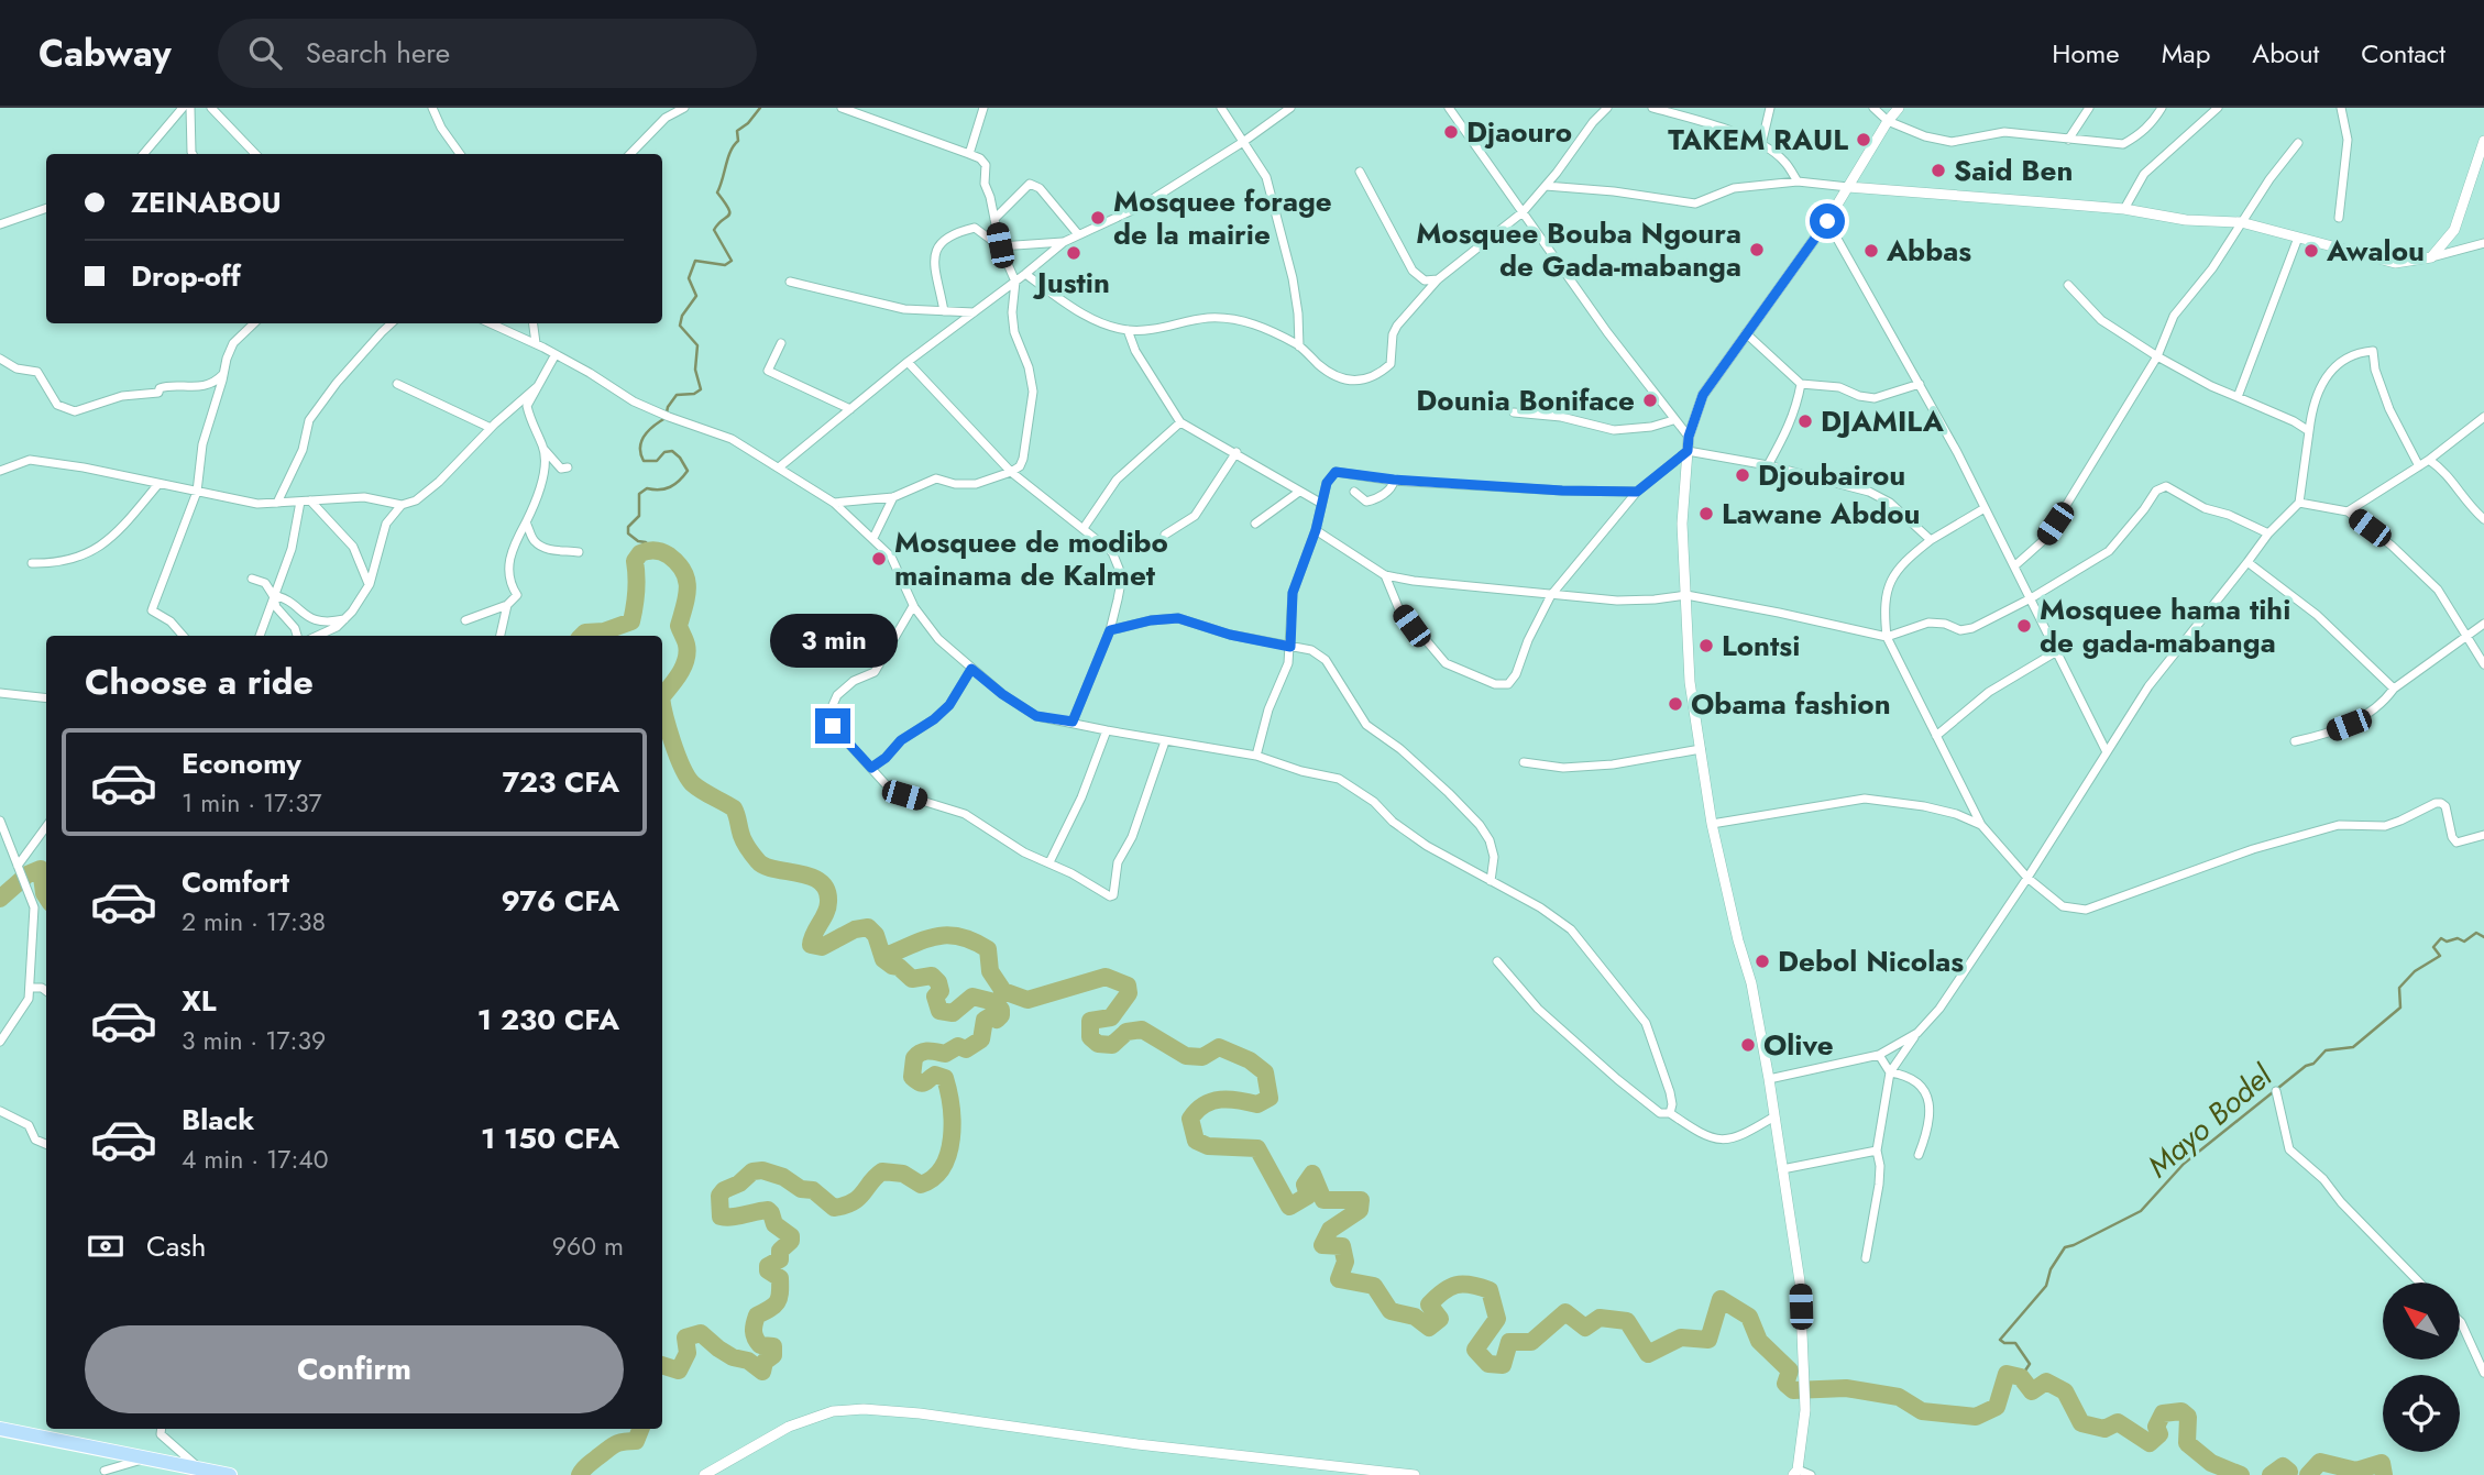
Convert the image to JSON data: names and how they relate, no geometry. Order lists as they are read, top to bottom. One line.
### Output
{"water":["Mayo Bodel"],"places":["Djaouro","TAKEM RAUL","Said Ben","Mosquee forage de la mairie","Mosquee Bouba Ngoura de Gada-mabanga","Abbas","Awalou","Justin","Dounia Boniface","DJAMILA","Djoubairou","Lawane Abdou","Mosquee de modibo mainama de Kalmet","Mosquee hama tihi de gada-mabanga","Lontsi","Obama fashion","Debol Nicolas","Olive"],"north":"top left","page":{"header":"Cabway","search":"Search here","nav":["Home","Map","About","Contact"],"banner":["ZEINABOU","Drop-off"],"bubble":"3 min","heading":"Choose a ride","list":[{"name":"Economy","note":"1 min · 17:37","value":"723 CFA"},{"name":"Comfort","note":"2 min · 17:38","value":"976 CFA"},{"name":"XL","note":"3 min · 17:39","value":"1 230 CFA"},{"name":"Black","note":"4 min · 17:40","value":"1 150 CFA"}],"pay":["Cash","960 m"],"buttons":"Confirm"}}
